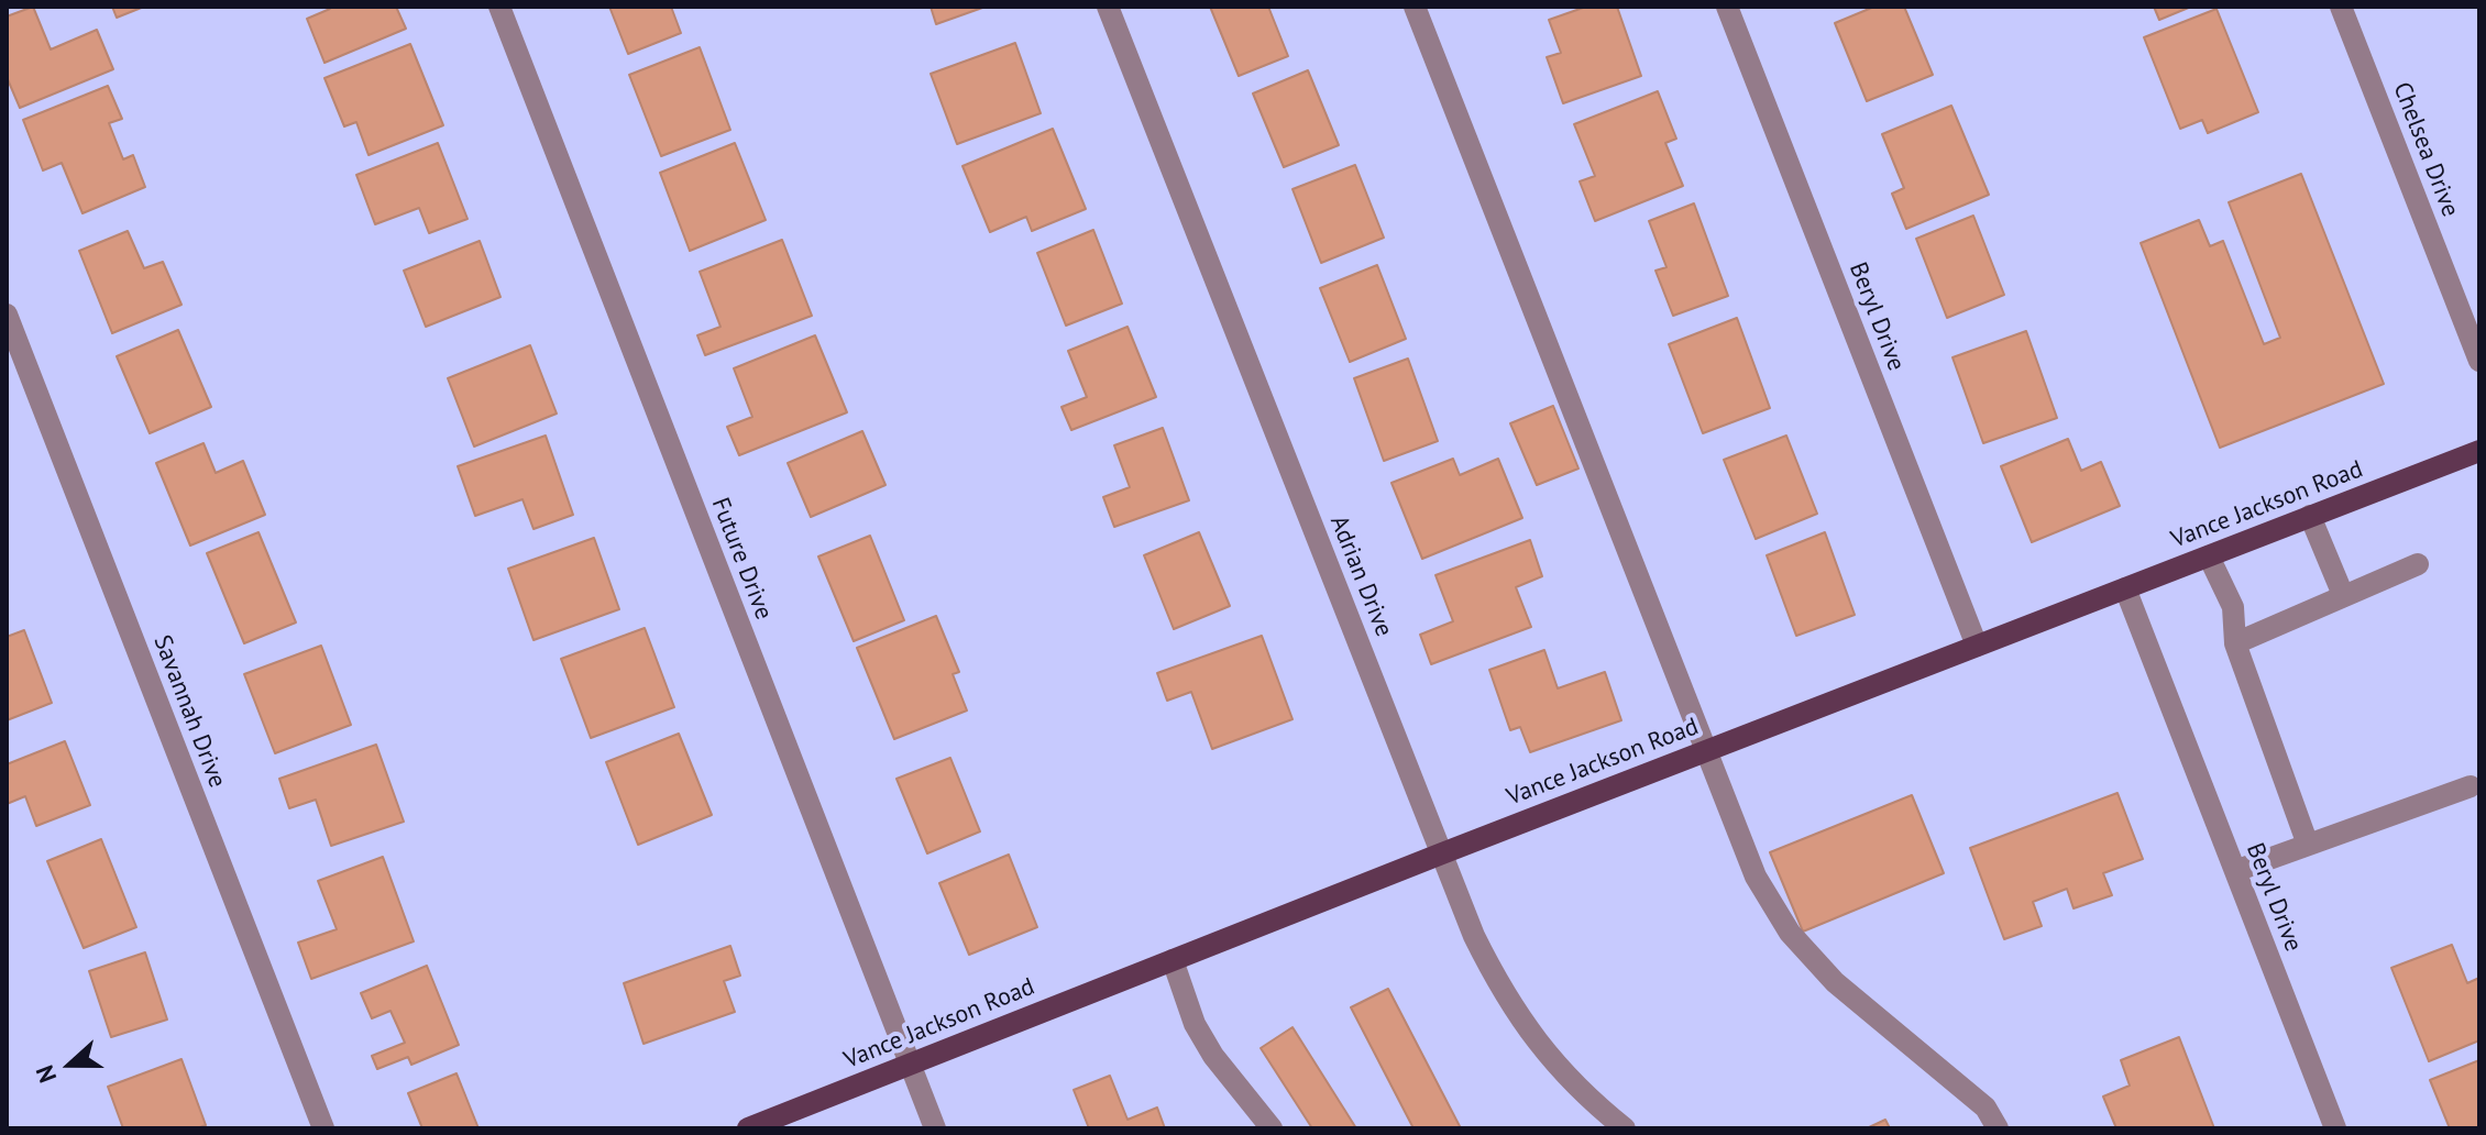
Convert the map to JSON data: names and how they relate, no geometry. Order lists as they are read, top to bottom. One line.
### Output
{"streets":{"main road":["Vance Jackson Road"],"street":["Chelsea Drive","Beryl Drive","Future Drive","Adrian Drive","Savannah Drive"]},"crossings":[["Beryl Drive","Vance Jackson Road"],["Vance Jackson Road","Future Drive"],["Vance Jackson Road","Adrian Drive"]],"north":"left"}
